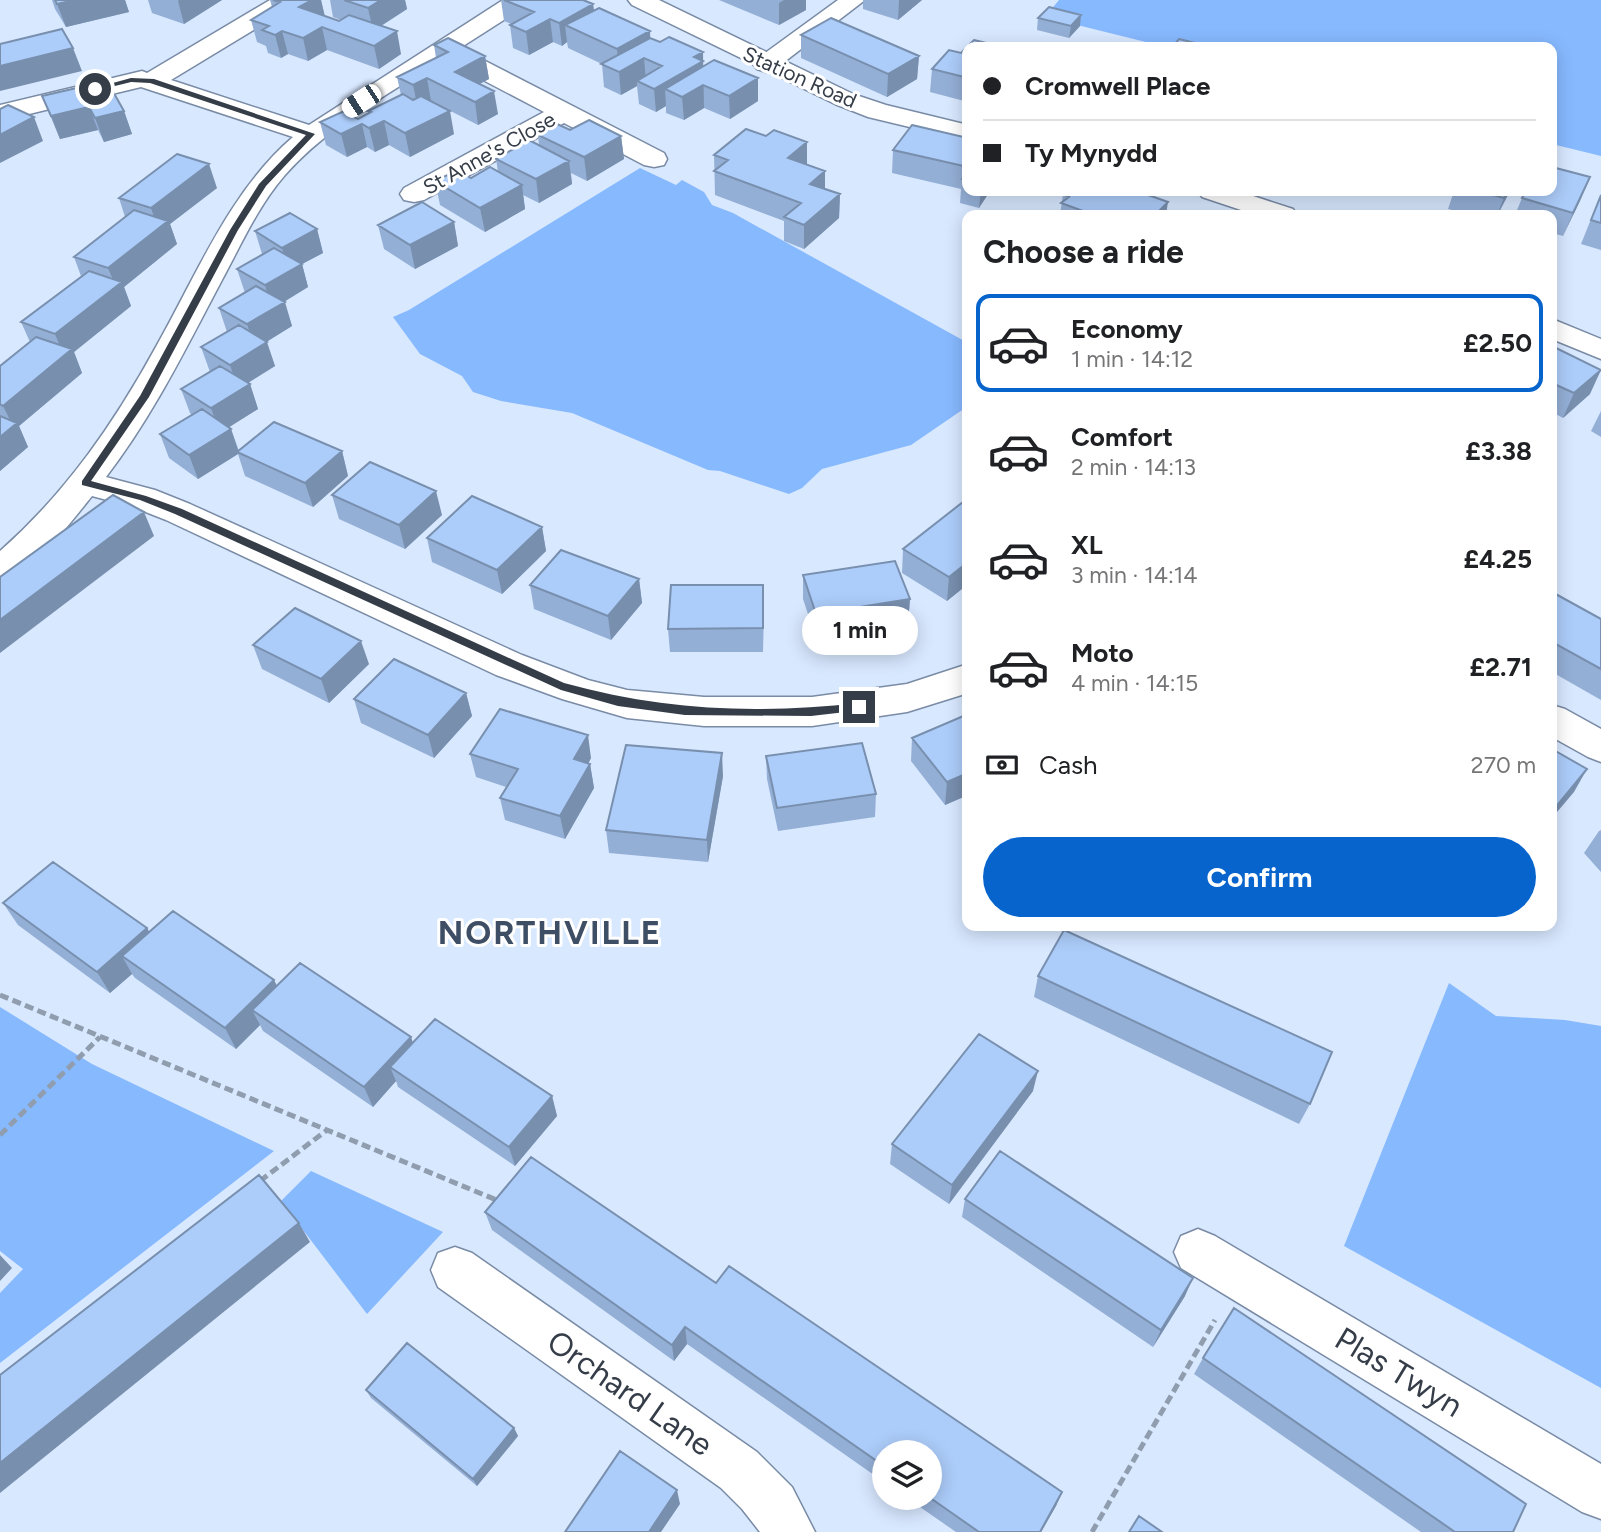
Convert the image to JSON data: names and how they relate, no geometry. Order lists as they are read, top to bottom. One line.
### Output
{"streets":{"street":["Station Road","St Anne's Close","Plas Twyn","Orchard Lane"]},"districts":["NORTHVILLE"],"page":{"banner":["Cromwell Place","Ty Mynydd"],"heading":"Choose a ride","list":[{"name":"Economy","note":"1 min · 14:12","value":"£2.50"},{"name":"Comfort","note":"2 min · 14:13","value":"£3.38"},{"name":"XL","note":"3 min · 14:14","value":"£4.25"},{"name":"Moto","note":"4 min · 14:15","value":"£2.71"}],"bubble":"1 min","pay":["Cash","270 m"],"buttons":"Confirm"}}
